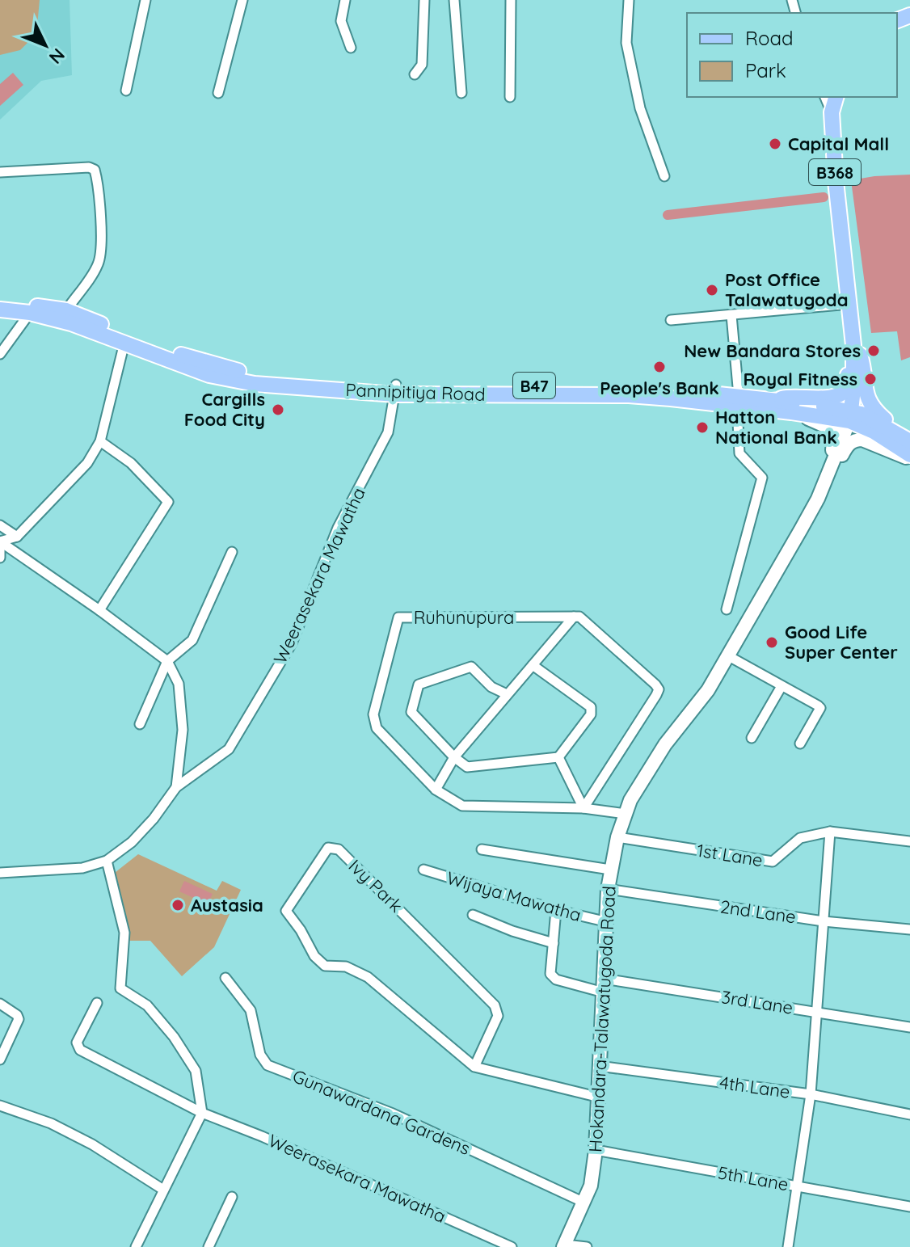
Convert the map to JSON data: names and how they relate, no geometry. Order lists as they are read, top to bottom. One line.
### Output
{"streets":{"main road":["B368","B47","Pannipitiya Road","Hokandara-Talawatugoda Road"],"street":["Weerasekara Mawatha","Ruhunupura","1st Lane","Ivy Park","Wijaya Mawatha","2nd Lane","3rd Lane","4th Lane","Gunawardana Gardens","5th Lane"]},"crossings":[["B368","Pannipitiya Road"],["B368","Hokandara-Talawatugoda Road"],["Pannipitiya Road","Weerasekara Mawatha"],["Pannipitiya Road","Hokandara-Talawatugoda Road"],["Ruhunupura","Hokandara-Talawatugoda Road"],["1st Lane","Hokandara-Talawatugoda Road"],["Ivy Park","Hokandara-Talawatugoda Road"],["Wijaya Mawatha","Hokandara-Talawatugoda Road"],["2nd Lane","Hokandara-Talawatugoda Road"],["3rd Lane","Hokandara-Talawatugoda Road"],["Hokandara-Talawatugoda Road","4th Lane"],["Hokandara-Talawatugoda Road","Gunawardana Gardens"],["Hokandara-Talawatugoda Road","5th Lane"]],"places":["Capital Mall","Post Office Talawatugoda","New Bandara Stores","People's Bank","Royal Fitness","Cargills Food City","Hatton National Bank","Good Life Super Center","Austasia"],"legend":["Road","Park"],"north":"bottom right"}
